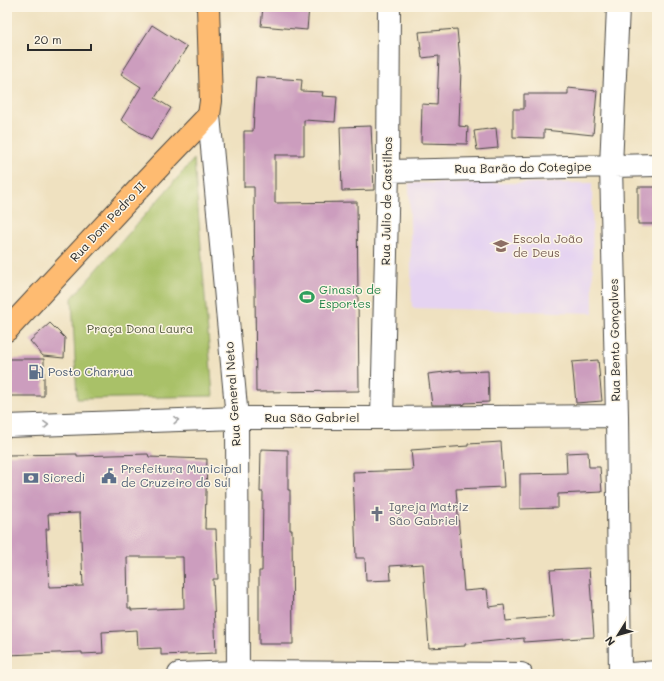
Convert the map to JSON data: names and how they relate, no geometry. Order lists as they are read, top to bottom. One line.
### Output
{"streets":{"main road":["Rua Dom Pedro II"],"street":["Rua Barão do Cotegipe","Rua Julio de Castilhos","Rua Bento Gonçalves","Rua General Neto","Rua São Gabriel"]},"crossings":[["Rua Barão do Cotegipe","Rua Julio de Castilhos"],["Rua Barão do Cotegipe","Rua Bento Gonçalves"],["Rua Julio de Castilhos","Rua São Gabriel"],["Rua Dom Pedro II","Rua General Neto"],["Rua Bento Gonçalves","Rua São Gabriel"],["Rua General Neto","Rua São Gabriel"]],"one_way":["Rua São Gabriel"],"parks":["Praça Dona Laura"],"places":{"school or university":["Escola João de Deus"],"sports":["Ginasio de Esportes"],"fuel station":["Posto Charrua"],"public building":["Prefeitura Municipal de Cruzeiro do Sul"],"bank":["Sicredi"],"church":["Igreja Matriz São Gabriel"]},"scale_bar":"20 m","north":"bottom left"}
